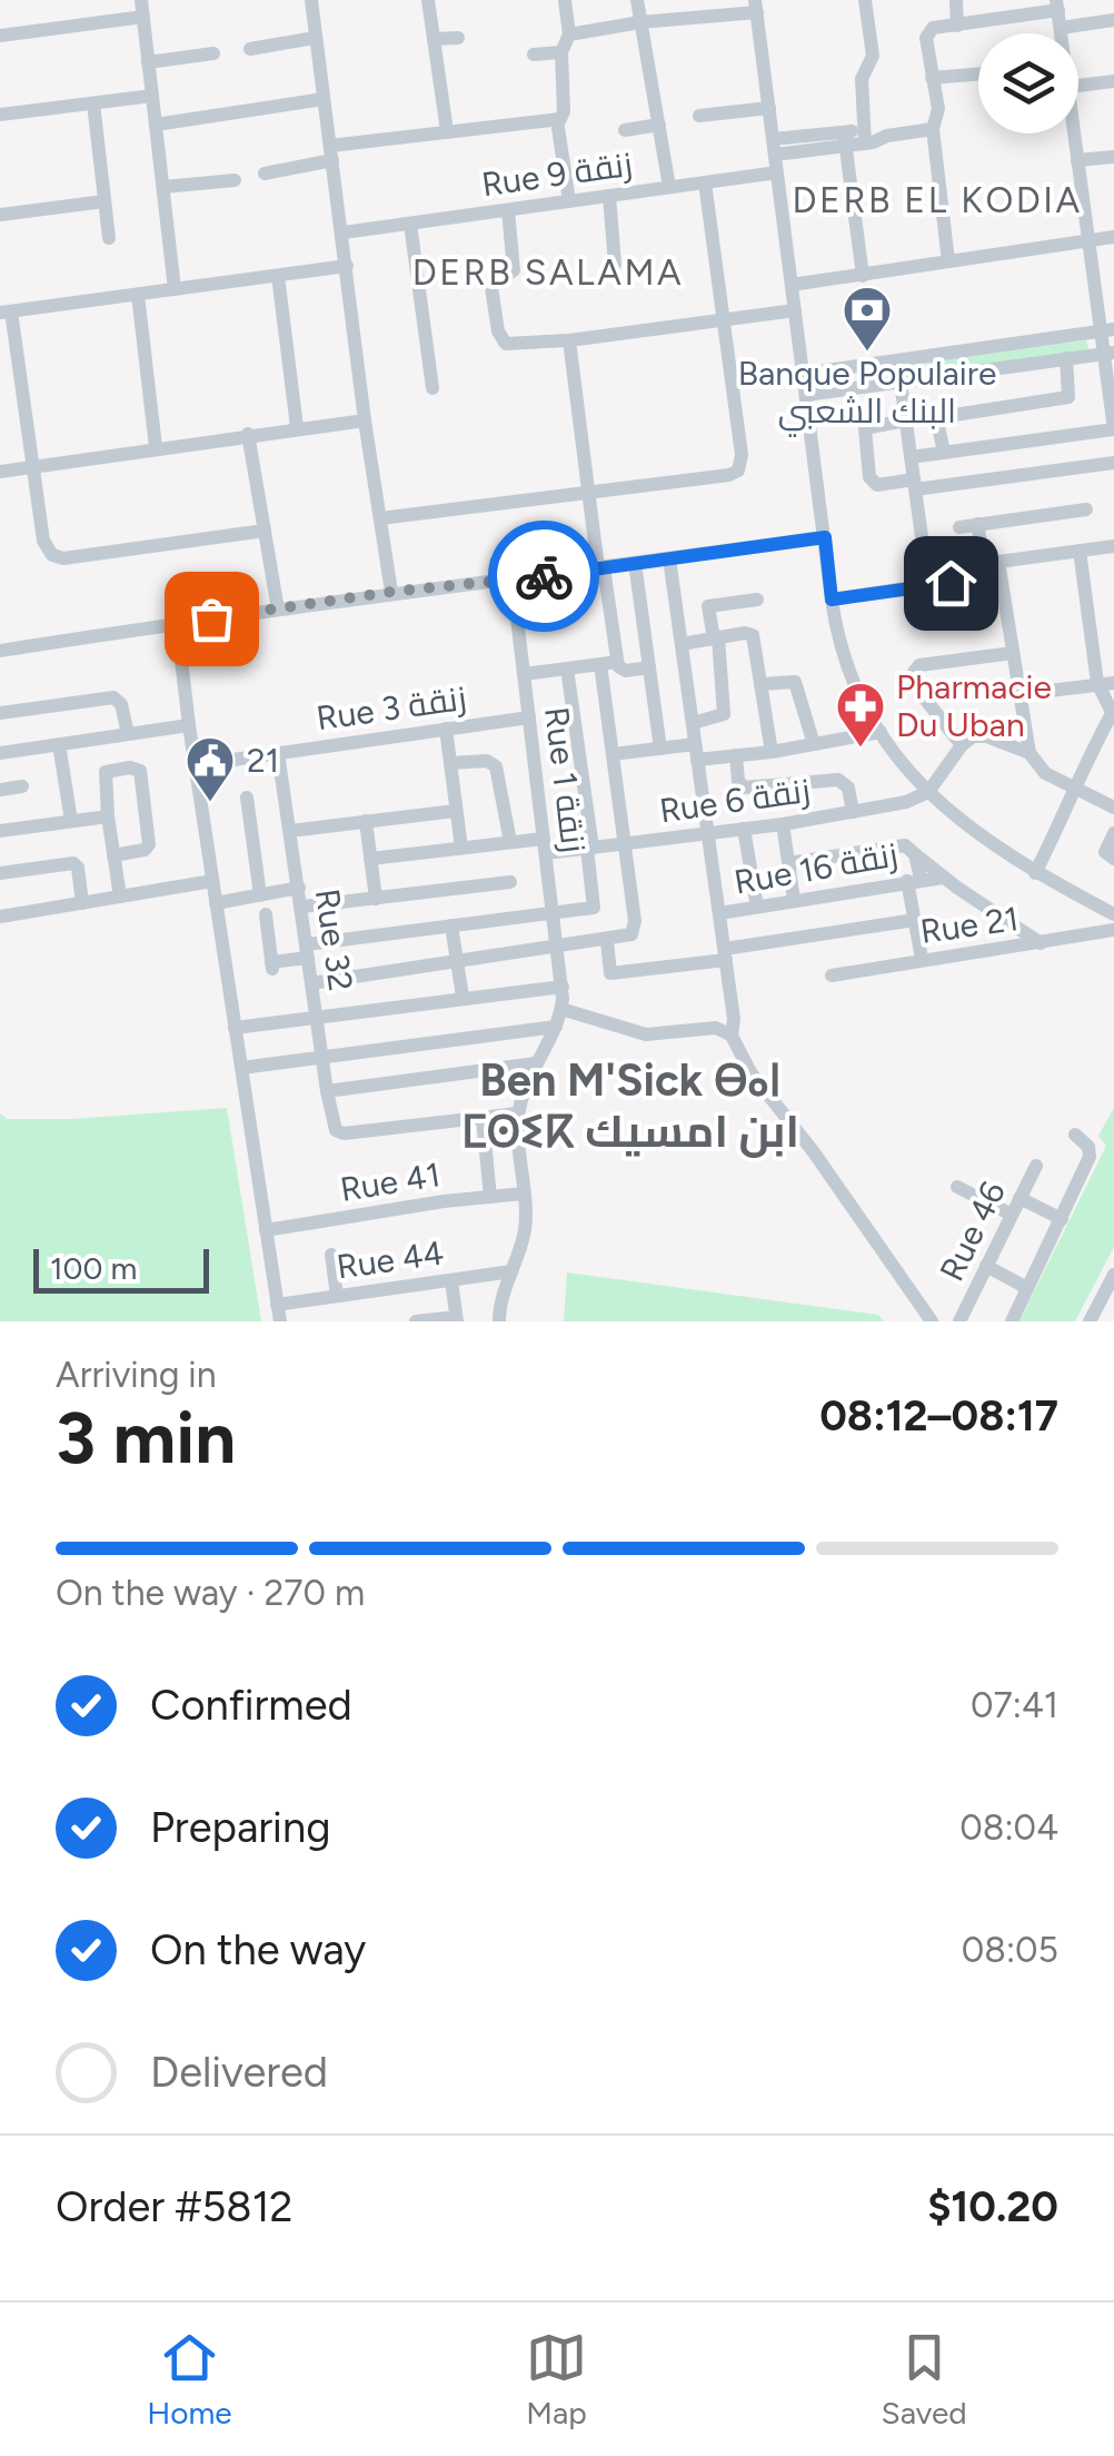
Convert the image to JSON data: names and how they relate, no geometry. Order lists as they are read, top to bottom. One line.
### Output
{"streets":{"street":["Rue 9 زنقة","Rue 3 زنقة","Rue 1 زنقة","Rue 6 زنقة","Rue 16 زنقة","Rue 21","Rue 32","Rue 41","Rue 46","Rue 44"]},"crossings":[["Rue 3 زنقة","Rue 1 زنقة"],["Rue 3 زنقة","Rue 32"],["Rue 1 زنقة","Rue 6 زنقة"]],"districts":["DERB EL KODIA","DERB SALAMA","Ben M'Sick ⴱⴰⵏ ⵎⵙⵉⴽ ابن امسيك"],"places":{"bank":["Banque Populaire البنك الشعبي"],"pharmacy":["Pharmacie Du Uban"],"public building":["21"]},"scale_bar":"100 m","page":{"scale":"100 m","heading":["3 min","Arriving in","08:12–08:17"],"panel":["Order #5812","$10.20"],"bar":"On the way · 270 m","list":[["Confirmed","07:41"],["Preparing","08:04"],["On the way","08:05"],"Delivered"],"tabs":["Home","Map","Saved"]}}
